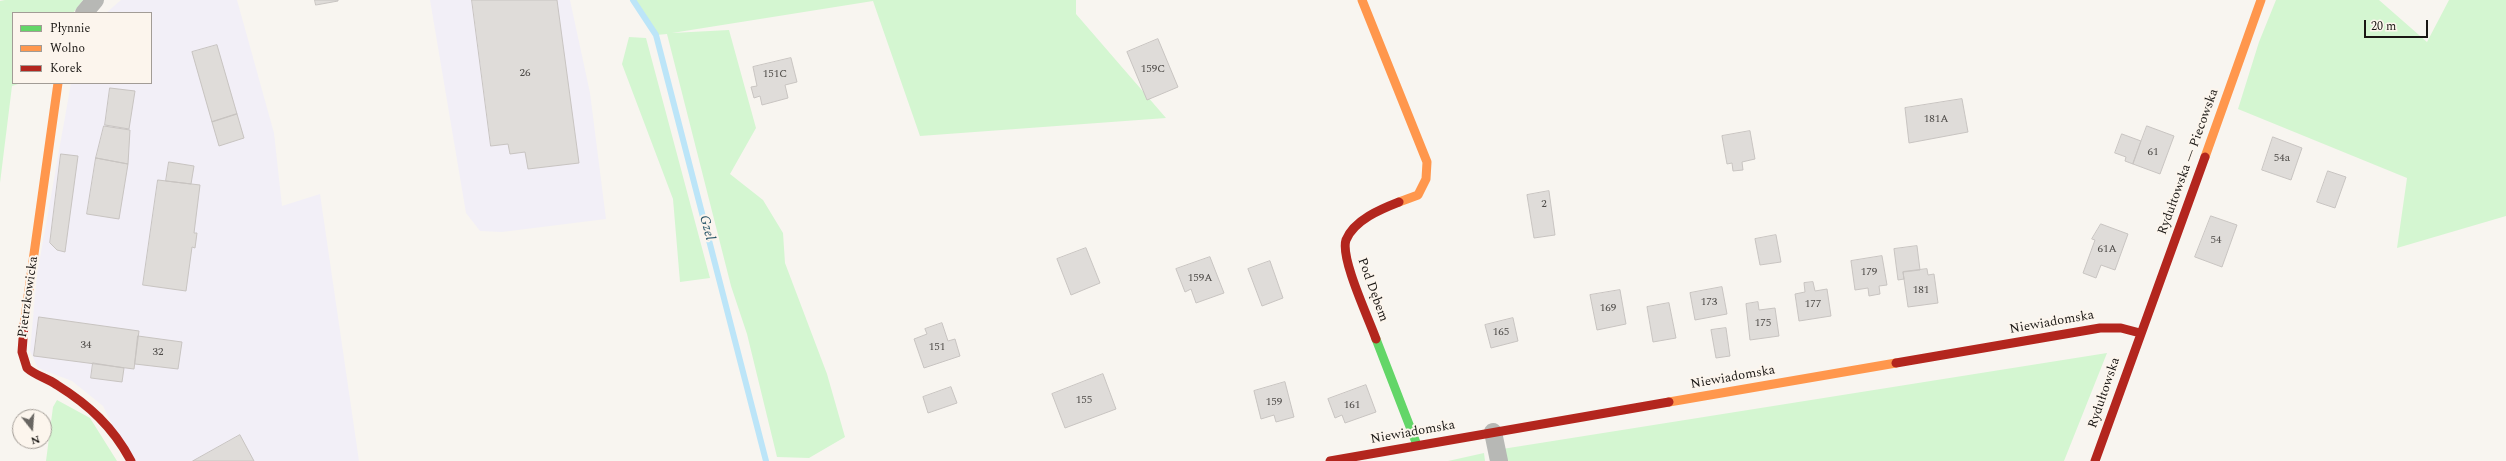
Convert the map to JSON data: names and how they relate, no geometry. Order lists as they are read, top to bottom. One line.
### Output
{"streets":{"street":["Rydułtowska — Piecowska","Pod Dębem","Pietrzkowicka","Niewiadomska","Rydułtowska"]},"crossings":[["Rydułtowska — Piecowska","Niewiadomska"],["Rydułtowska — Piecowska","Rydułtowska"],["Pod Dębem","Niewiadomska"],["Niewiadomska","Rydułtowska"]],"water":["Gzel"],"house_numbers":["159C","26","151C","181A","61","54a","2","54","61A","179","159A","181","173","177","169","175","165","34","151","32","155","159","161"],"legend":["Płynnie","Wolno","Korek"],"scale_bar":"20 m","north":"bottom"}
